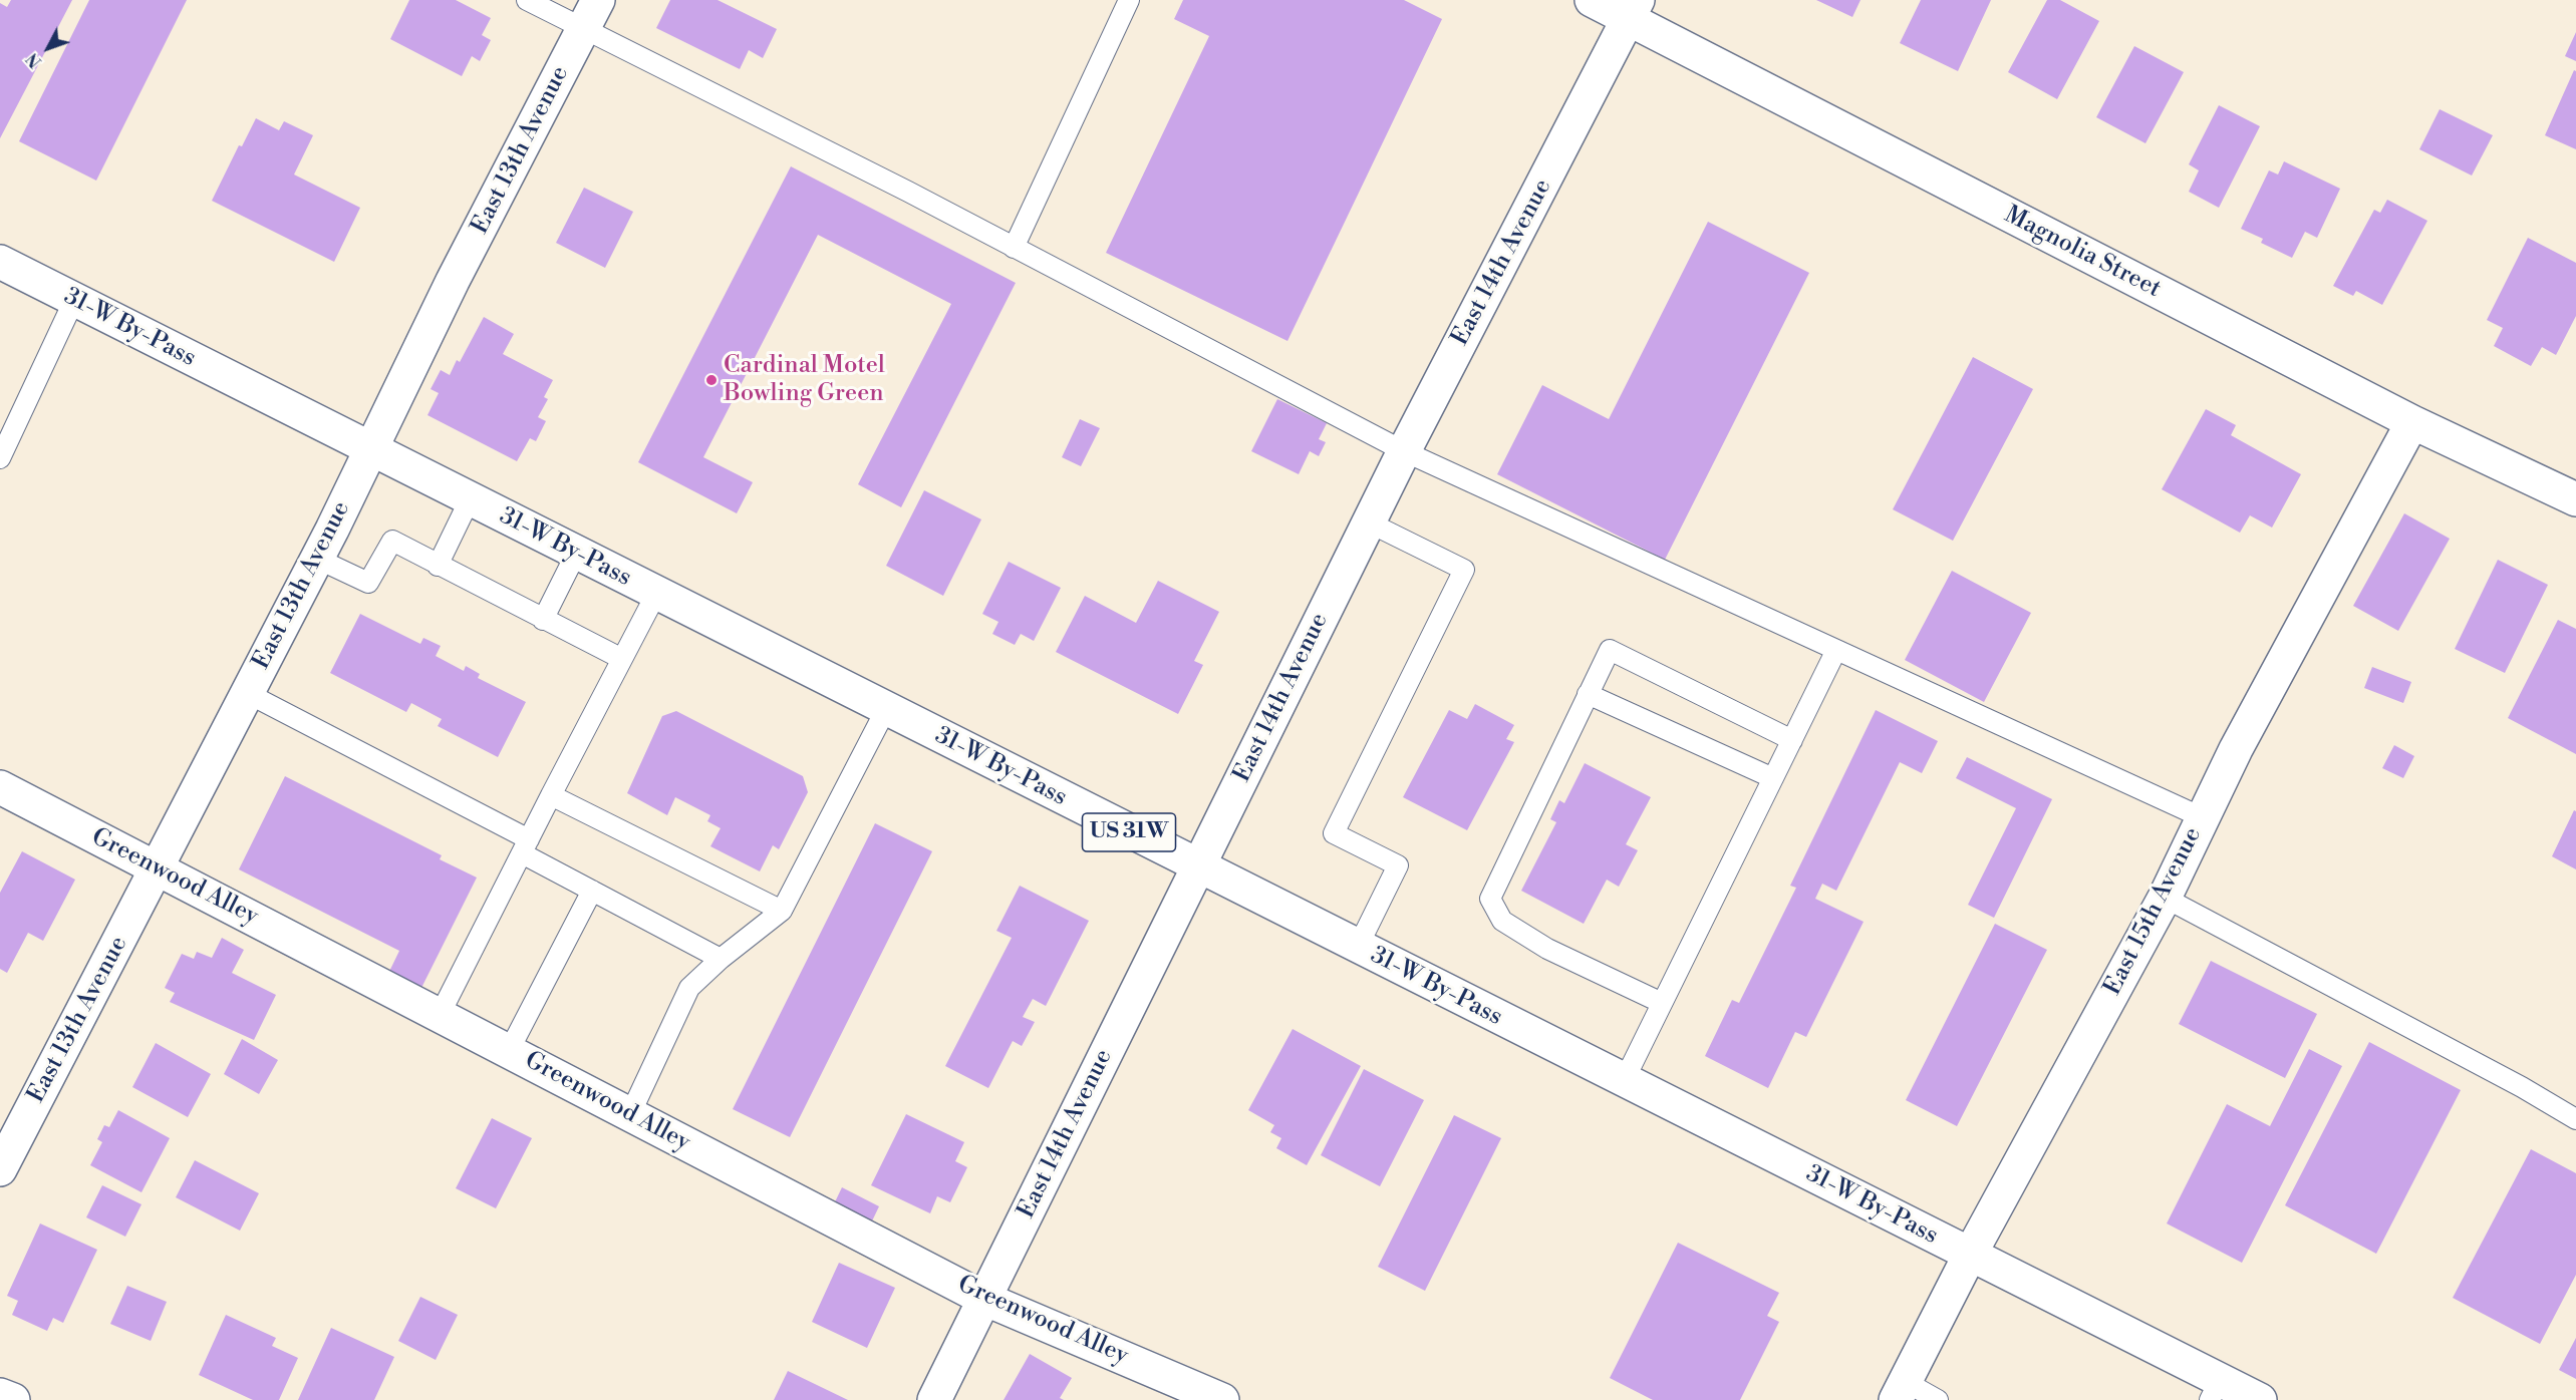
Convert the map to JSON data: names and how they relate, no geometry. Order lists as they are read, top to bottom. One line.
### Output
{"streets":{"street":["East 13th Avenue","Magnolia Street","East 14th Avenue","31-W By-Pass","US 31W","Greenwood Alley","East 15th Avenue"]},"crossings":[["East 13th Avenue","31-W By-Pass"],["East 13th Avenue","Greenwood Alley"],["Magnolia Street","East 14th Avenue"],["Magnolia Street","East 15th Avenue"],["East 14th Avenue","31-W By-Pass"],["East 14th Avenue","Greenwood Alley"],["31-W By-Pass","East 15th Avenue"]],"places":["Cardinal Motel Bowling Green"],"north":"bottom left"}
